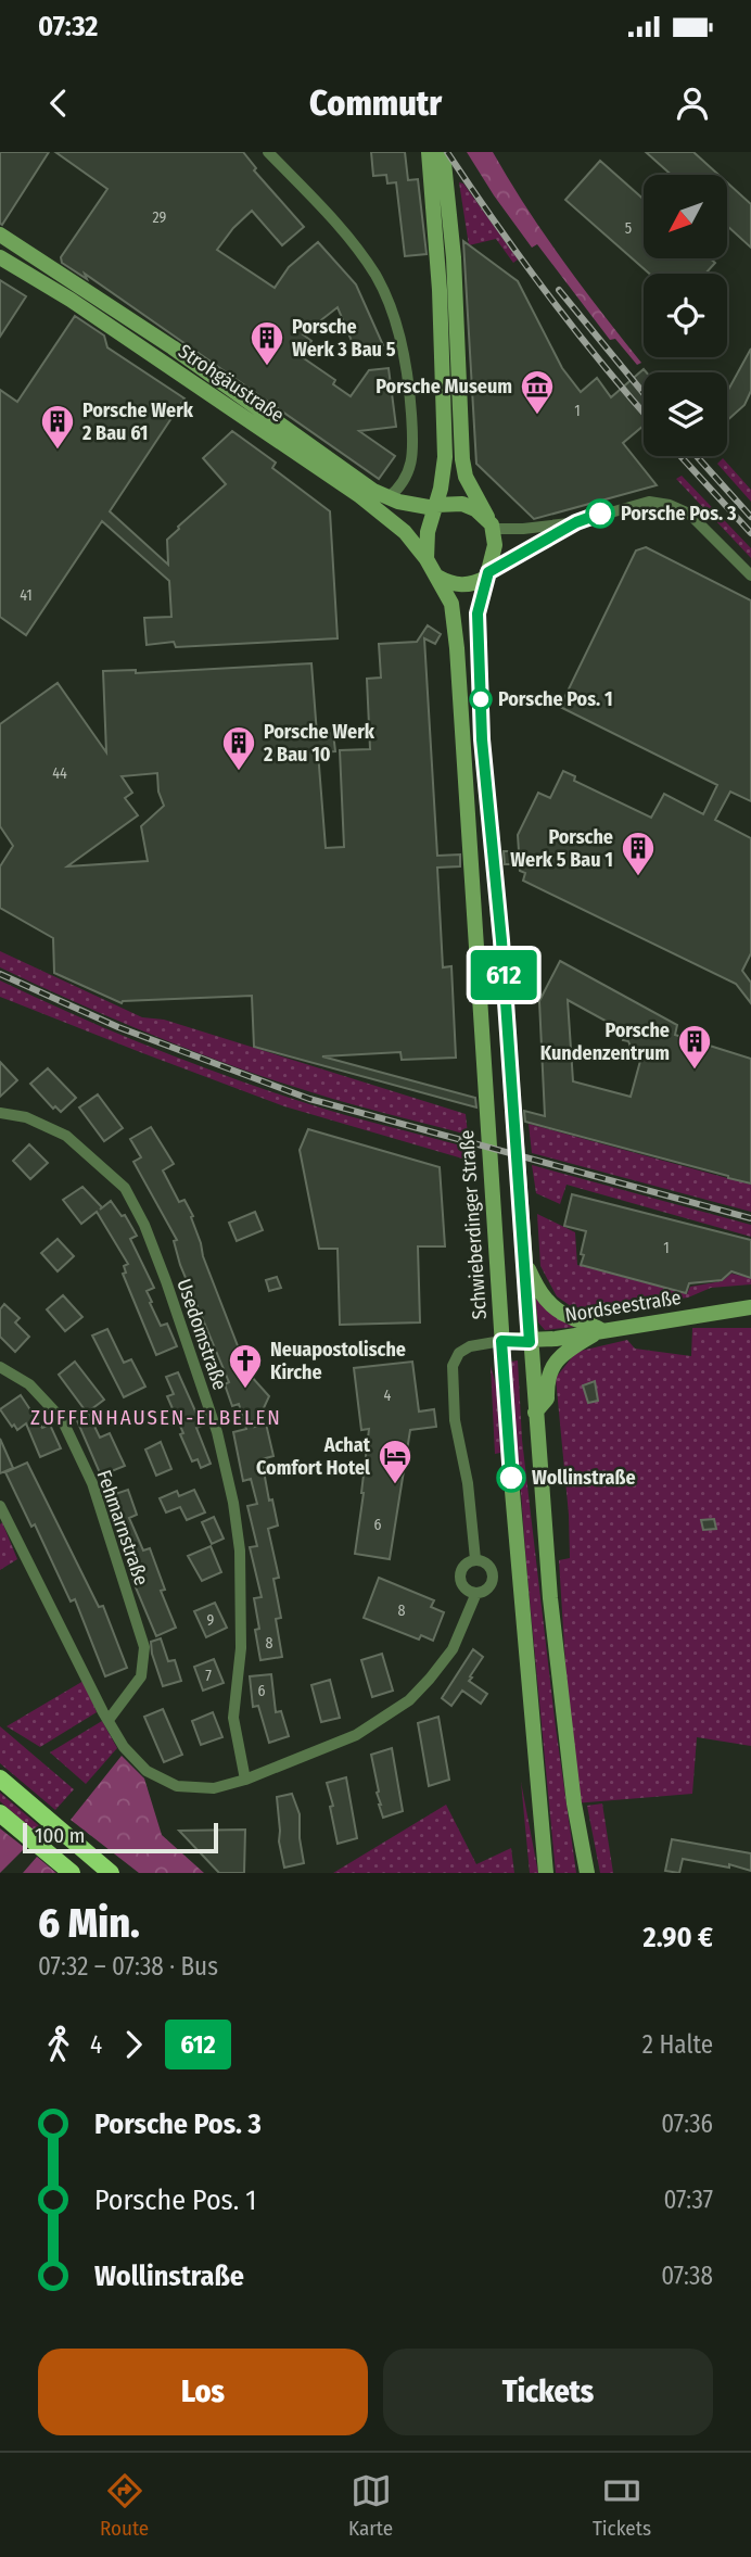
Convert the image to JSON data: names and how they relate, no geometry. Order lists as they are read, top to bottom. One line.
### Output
{"streets":{"main road":["Strohgäustraße","Schwieberdinger Straße","Nordseestraße"],"street":["Usedomstraße","Fehmarnstraße"]},"crossings":[["Strohgäustraße","Schwieberdinger Straße"],["Schwieberdinger Straße","Nordseestraße"]],"districts":["ZUFFENHAUSEN-ELBELEN"],"places":{"building":["Porsche Werk 3 Bau 5","Porsche Werk 2 Bau 61","Porsche Werk 2 Bau 10","Porsche Werk 5 Bau 1","Porsche Kundenzentrum"],"museum":["Porsche Museum"],"other":["Porsche Pos. 3","Porsche Pos. 1","Wollinstraße"],"church":["Neuapostolische Kirche"],"hotel":["Achat Comfort Hotel"]},"lines":["bus line 612"],"house_numbers":["29","5","1","41","44","1","4","6","8","9","8","7","6"],"scale_bar":"100 m","north":"bottom left","page":{"status":"07:32","header":"Commutr","on_map":"612","scale":"100 m","heading":["6 Min.","07:32 – 07:38 · Bus","2.90 €"],"legs":["4","612","2 Halte"],"list":[{"name":"Porsche Pos. 3","value":"07:36"},{"name":"Porsche Pos. 1","value":"07:37"},{"name":"Wollinstraße","value":"07:38"}],"buttons":["Los","Tickets"],"tabs":["Route","Karte","Tickets"]}}
